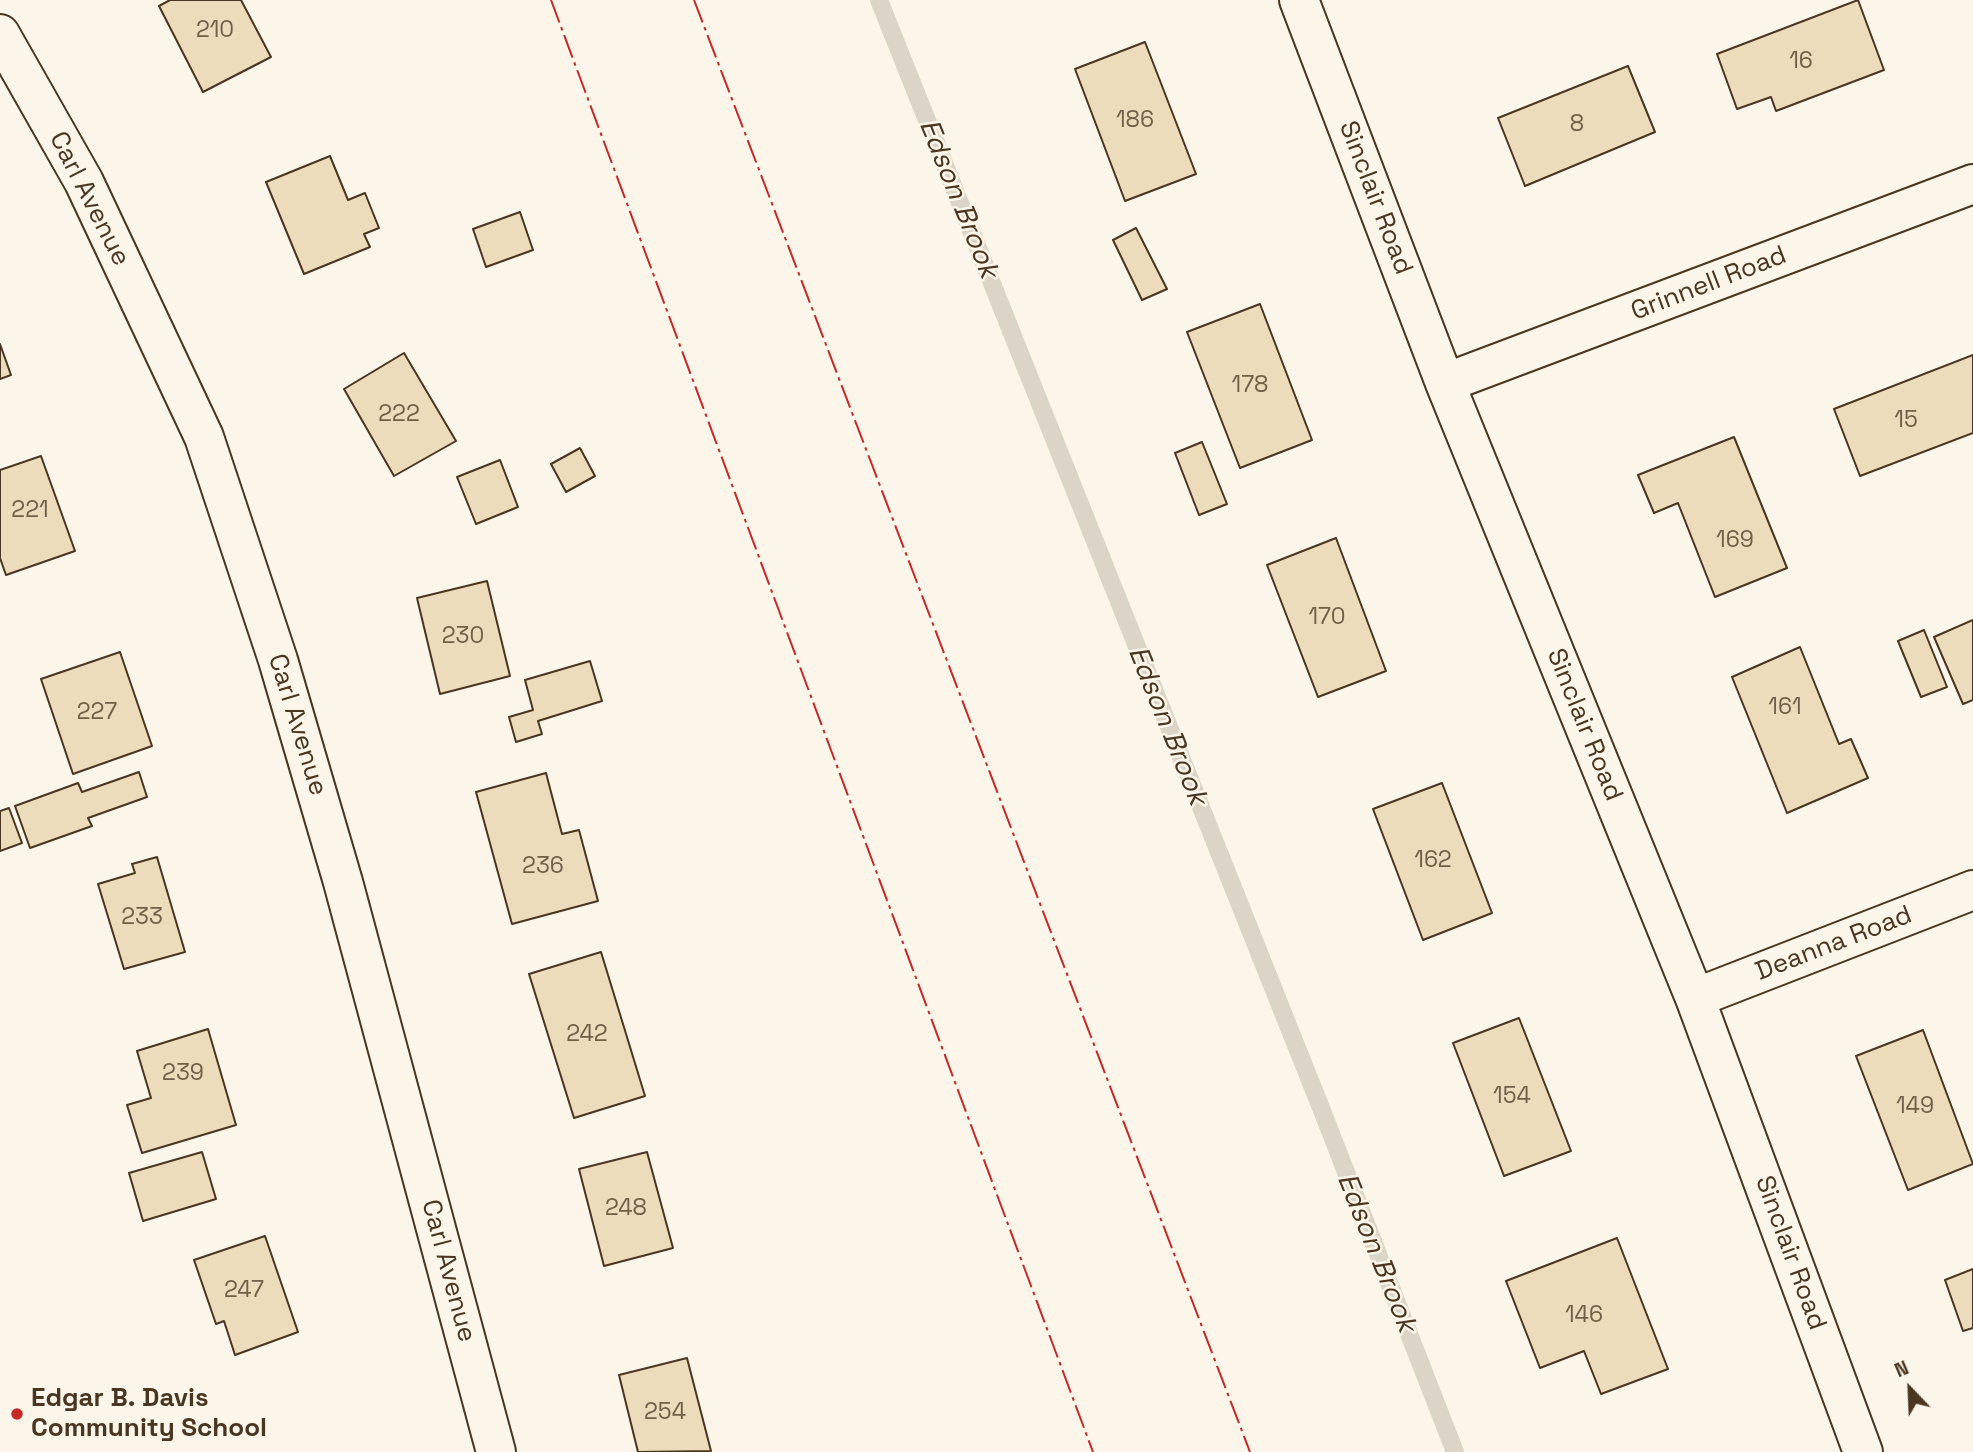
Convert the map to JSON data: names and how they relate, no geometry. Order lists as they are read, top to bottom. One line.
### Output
{"streets":{"street":["Sinclair Road","Carl Avenue","Grinnell Road","Deanna Road"]},"crossings":[["Sinclair Road","Grinnell Road"],["Sinclair Road","Deanna Road"]],"water":["Edson Brook"],"places":["Edgar B. Davis Community School"],"house_numbers":["210","16","186","8","178","222","15","221","169","170","230","161","227","162","236","233","242","239","154","149","248","247","146","254"],"north":"top left"}
